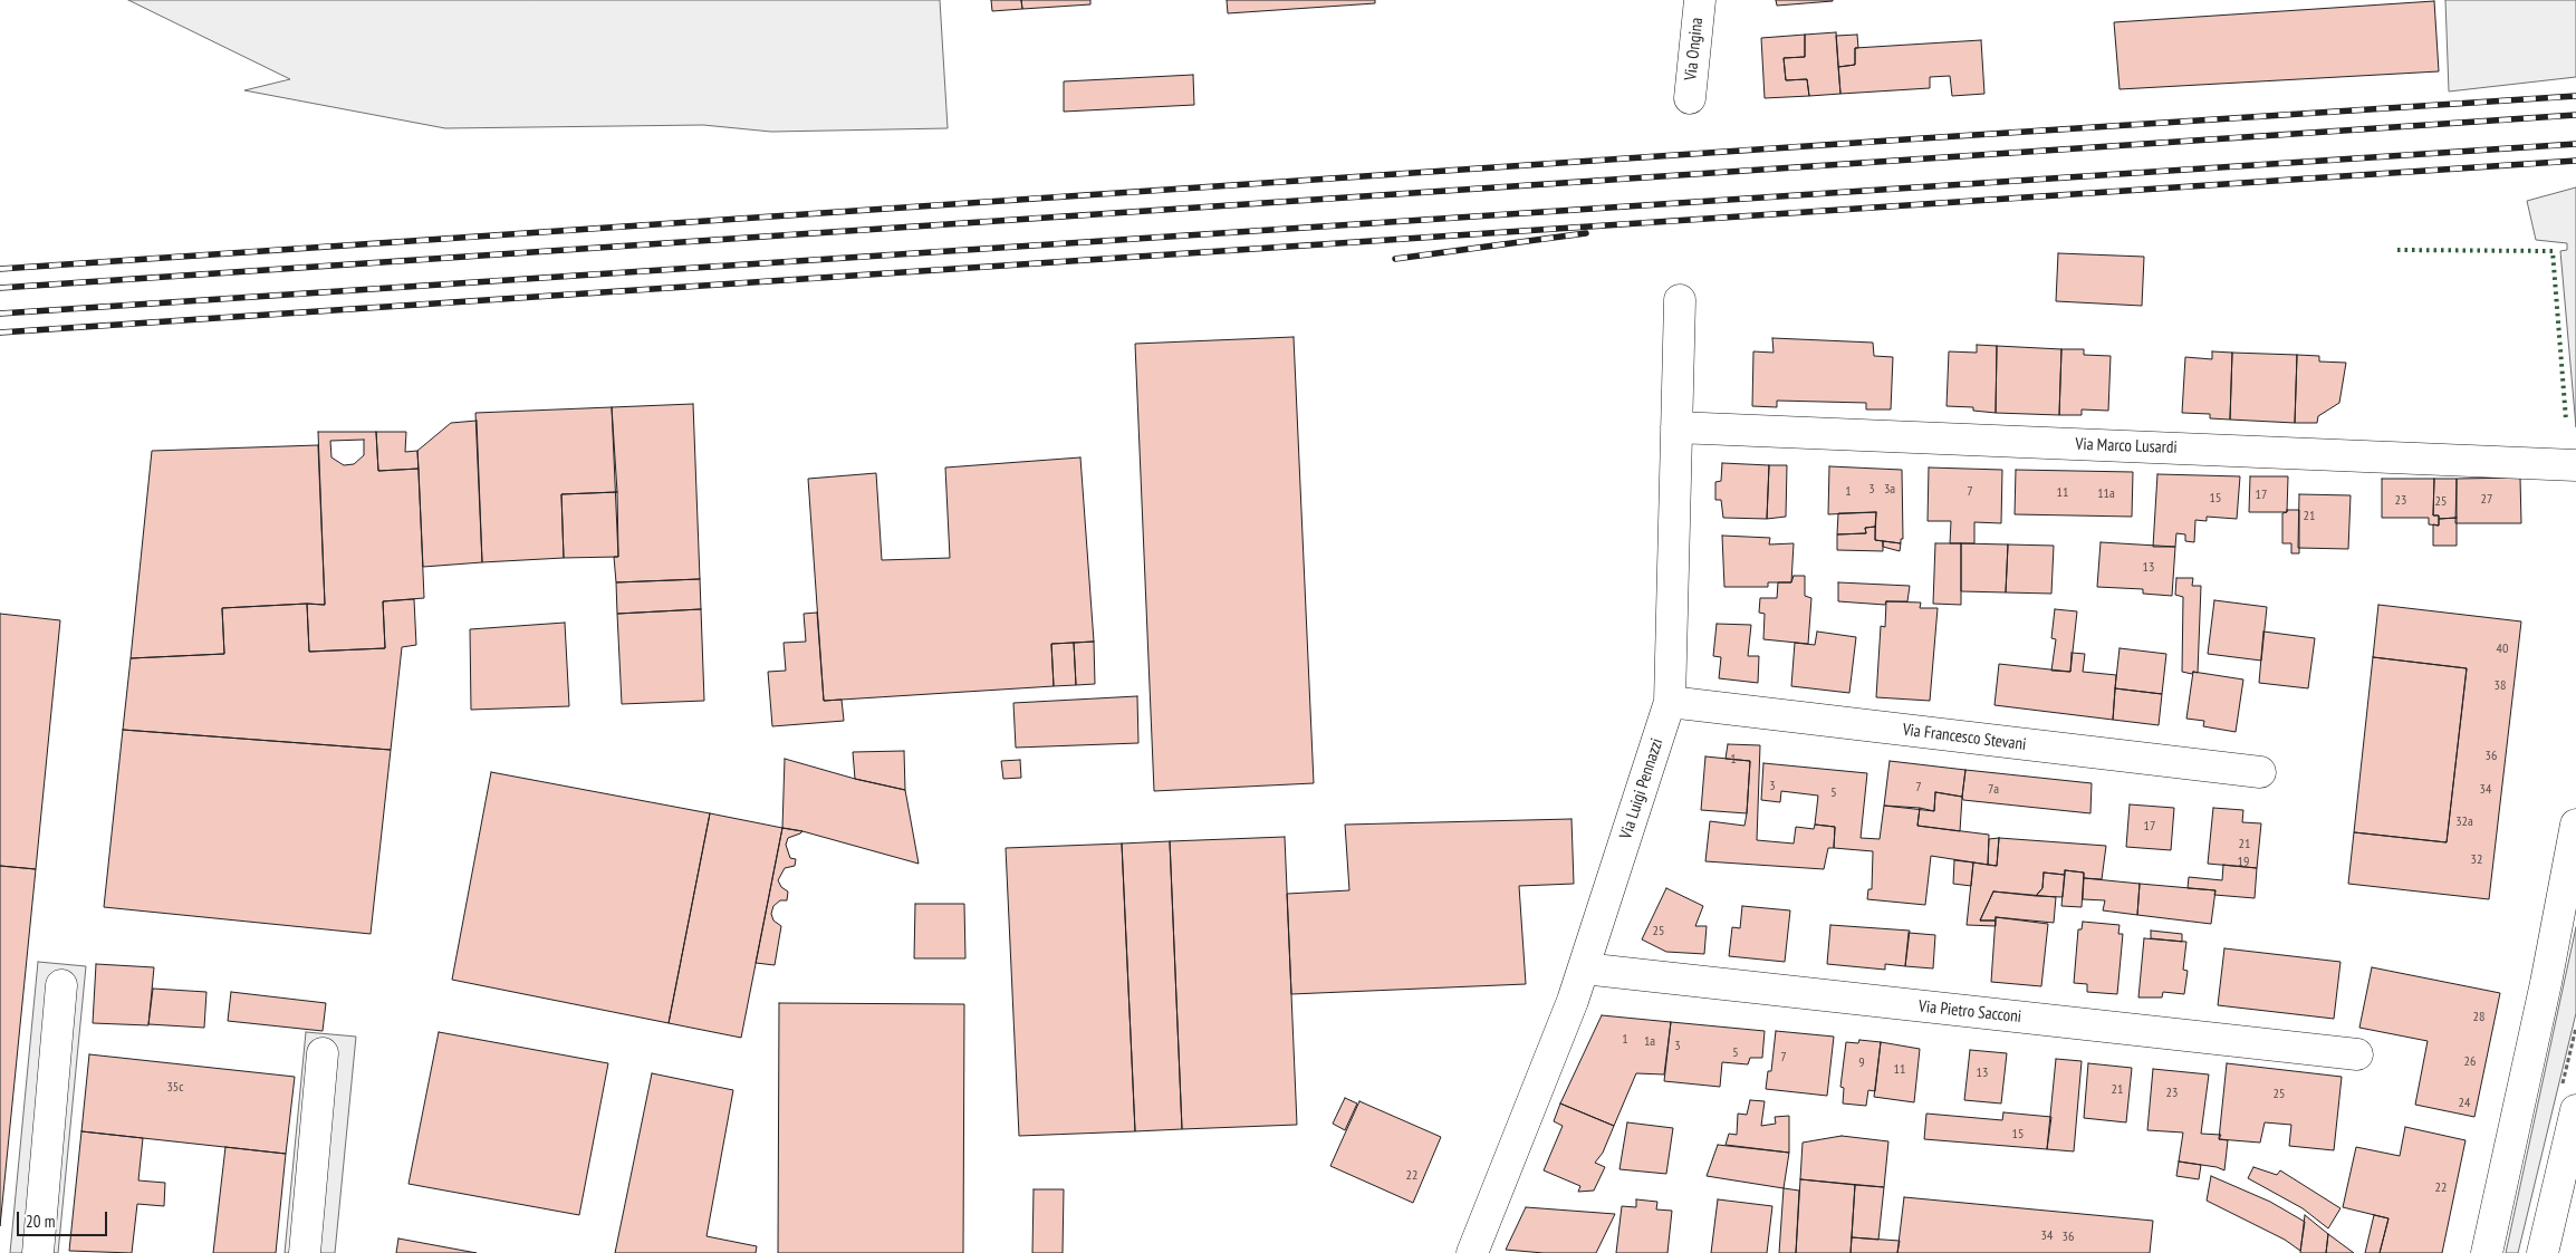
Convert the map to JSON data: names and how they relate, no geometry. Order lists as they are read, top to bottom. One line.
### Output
{"streets":{"street":["Via Ongina","Via Marco Lusardi","Via Francesco Stevani","Via Luigi Pennazzi","Via Pietro Sacconi"]},"crossings":[["Via Marco Lusardi","Via Luigi Pennazzi"],["Via Francesco Stevani","Via Luigi Pennazzi"],["Via Luigi Pennazzi","Via Pietro Sacconi"]],"house_numbers":["3","3a","1","7","11","11a","17","15","27","23","25","21","13","40","38","36","1","3","7","7a","34","5","32a","17","21","32","19","25","28","1","1a","3","5","7","26","9","11","13","35c","21","23","25","24","15","22","22","34","36"],"scale_bar":"20 m"}
